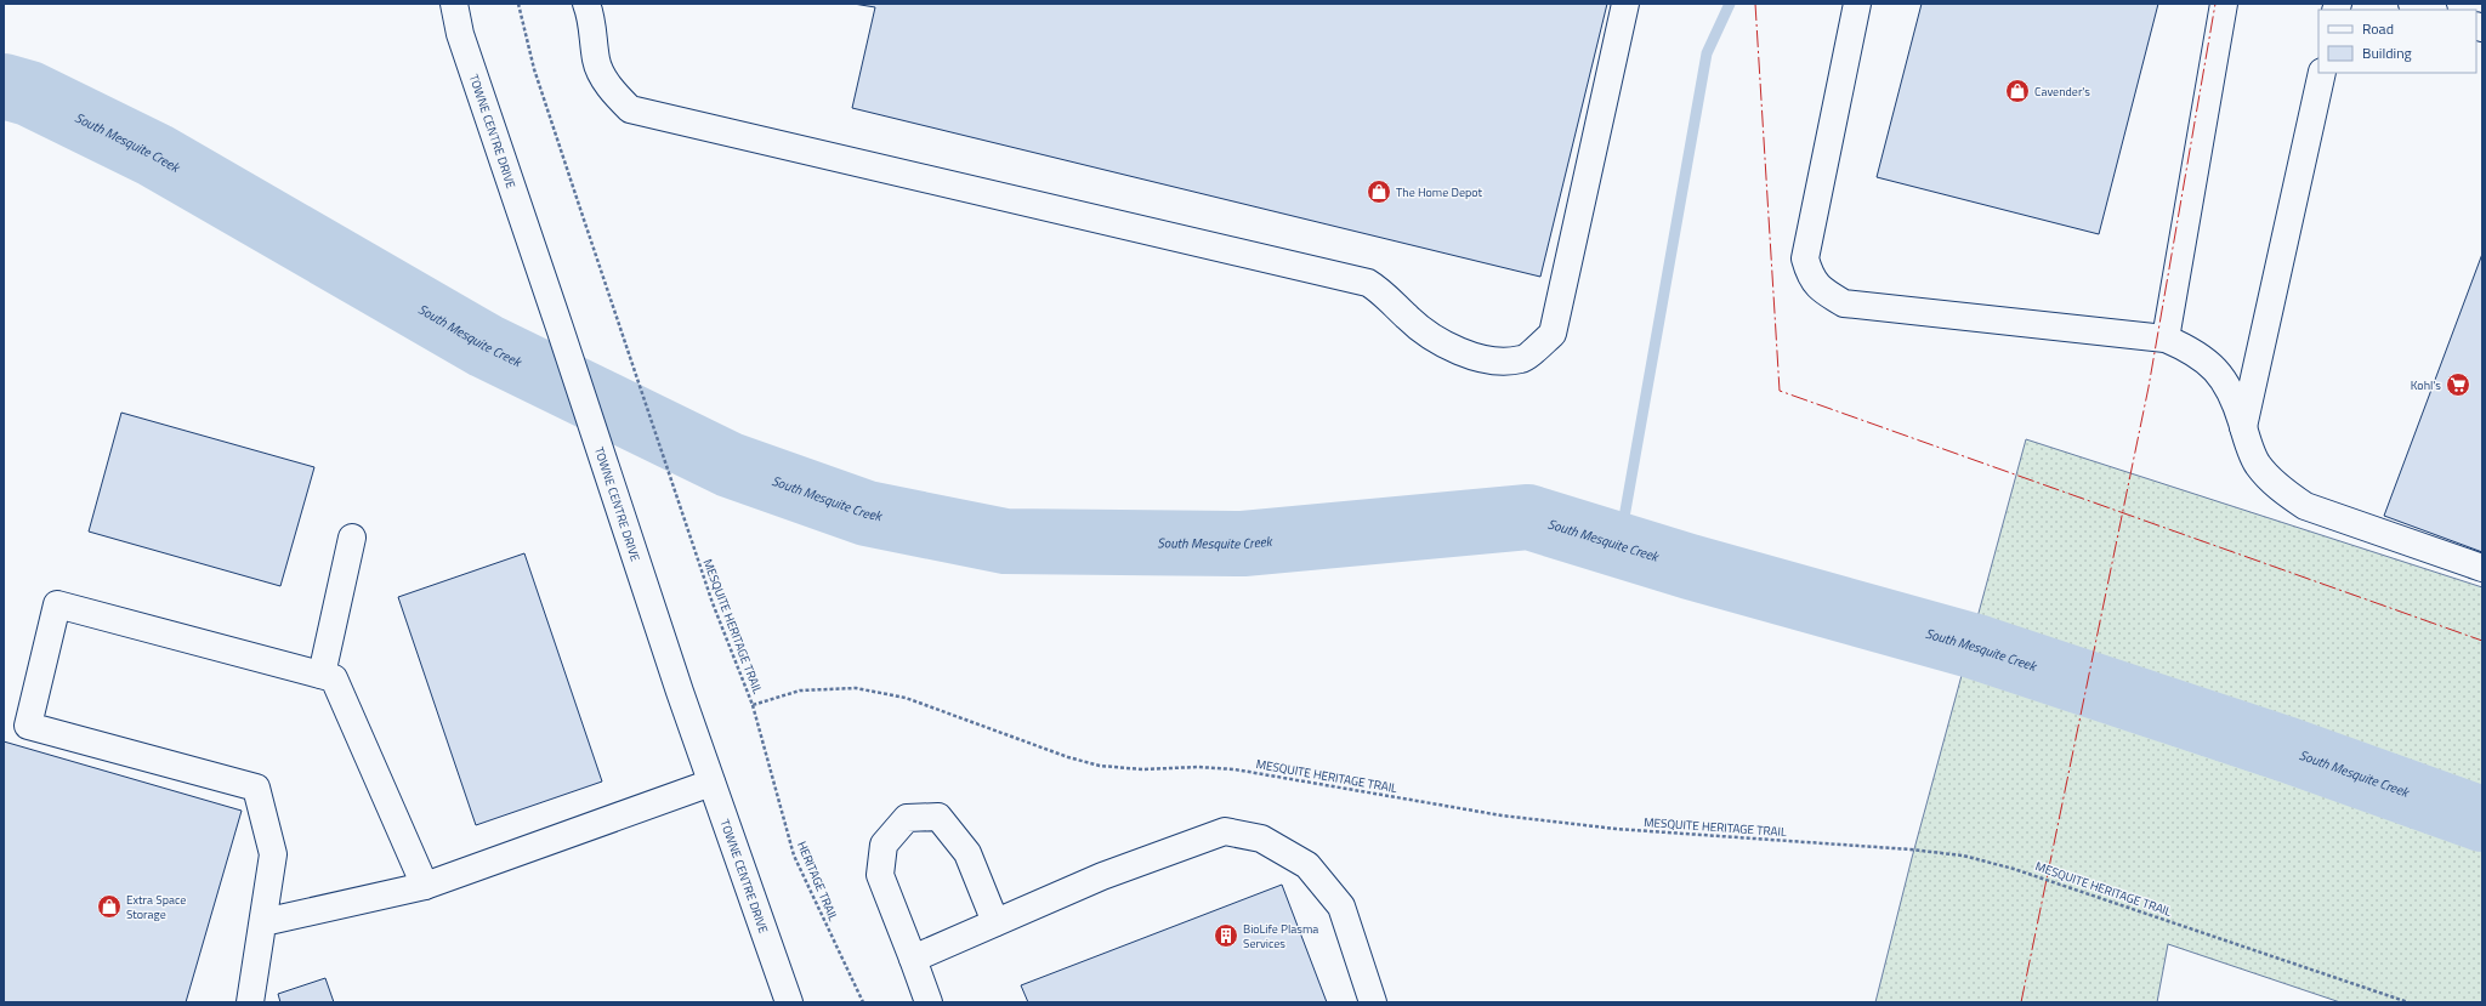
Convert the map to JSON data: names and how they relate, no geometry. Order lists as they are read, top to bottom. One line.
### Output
{"streets":{"street":["TOWNE CENTRE DRIVE"],"path":["MESQUITE HERITAGE TRAIL","HERITAGE TRAIL"]},"crossings":[["MESQUITE HERITAGE TRAIL","HERITAGE TRAIL"]],"water":["South Mesquite Creek"],"places":{"shop":["Cavender's","The Home Depot","Extra Space Storage"],"supermarket":["Kohl's"],"building":["BioLife Plasma Services"]},"legend":["Road","Building"]}
